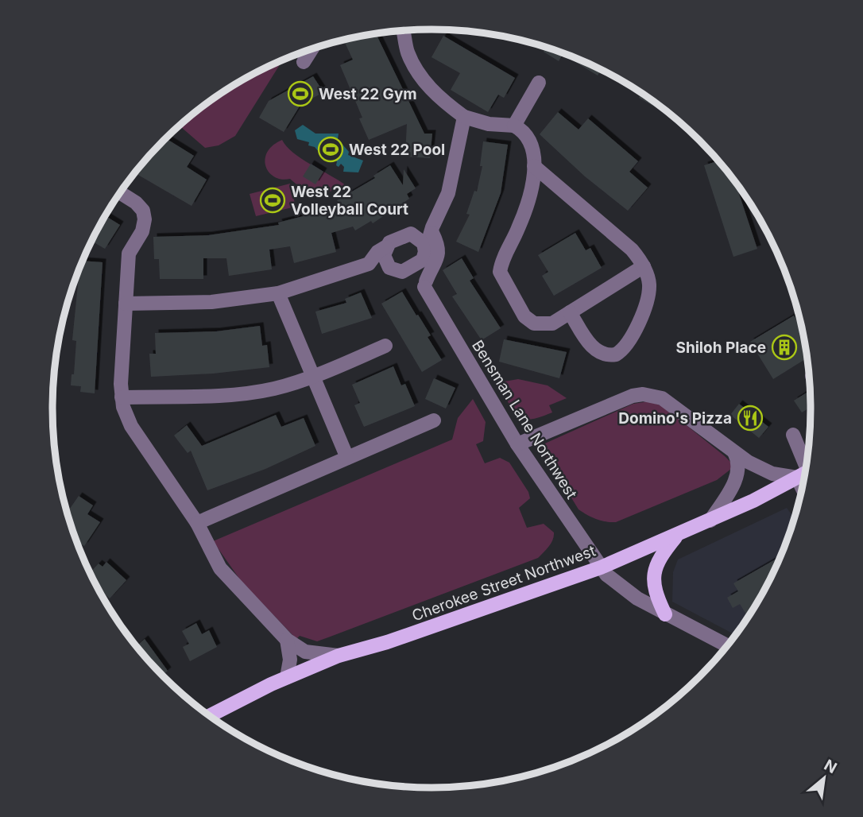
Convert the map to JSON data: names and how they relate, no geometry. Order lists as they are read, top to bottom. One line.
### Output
{"streets":{"main road":["Cherokee Street Northwest"],"street":["Bensman Lane Northwest"]},"crossings":[["Bensman Lane Northwest","Cherokee Street Northwest"]],"places":{"sports":["West 22 Gym","West 22 Pool","West 22 Volleyball Court"],"building":["Shiloh Place"],"restaurant":["Domino's Pizza"]},"north":"top right"}
